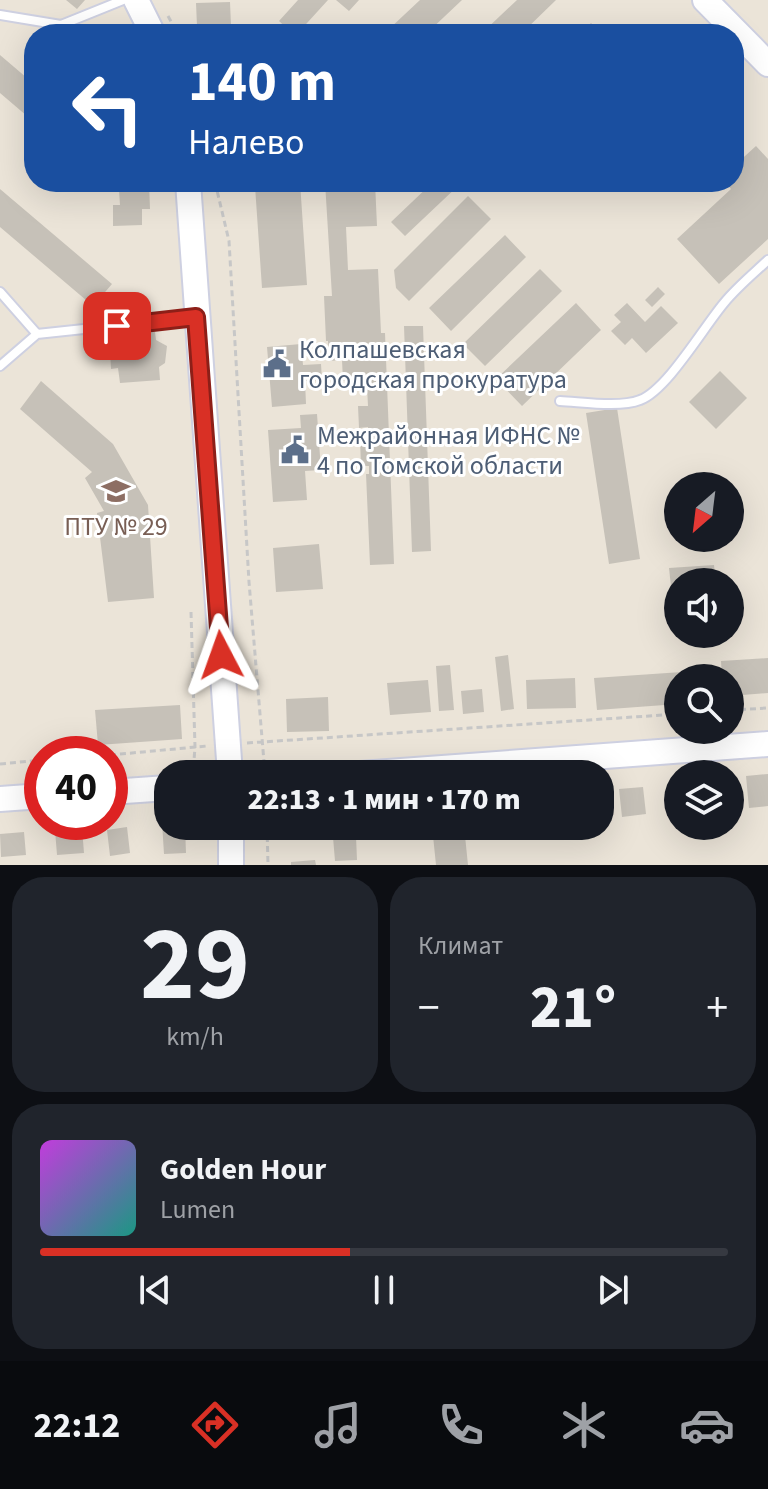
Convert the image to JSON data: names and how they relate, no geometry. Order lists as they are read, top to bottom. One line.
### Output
{"places":{"public building":["Колпашевская городская прокуратура","Межрайонная ИФНС № 4 по Томской области"],"school or university":["ПТУ № 29"]},"north":"bottom left","page":{"turn":["140 m","Налево"],"limit":"40","trip":"22:13 · 1 мин · 170 m","tile":[["29","km/h"],"Климат"],"heat":["−","21°","+"],"song":["Golden Hour","Lumen"],"tabs":"22:12"}}
